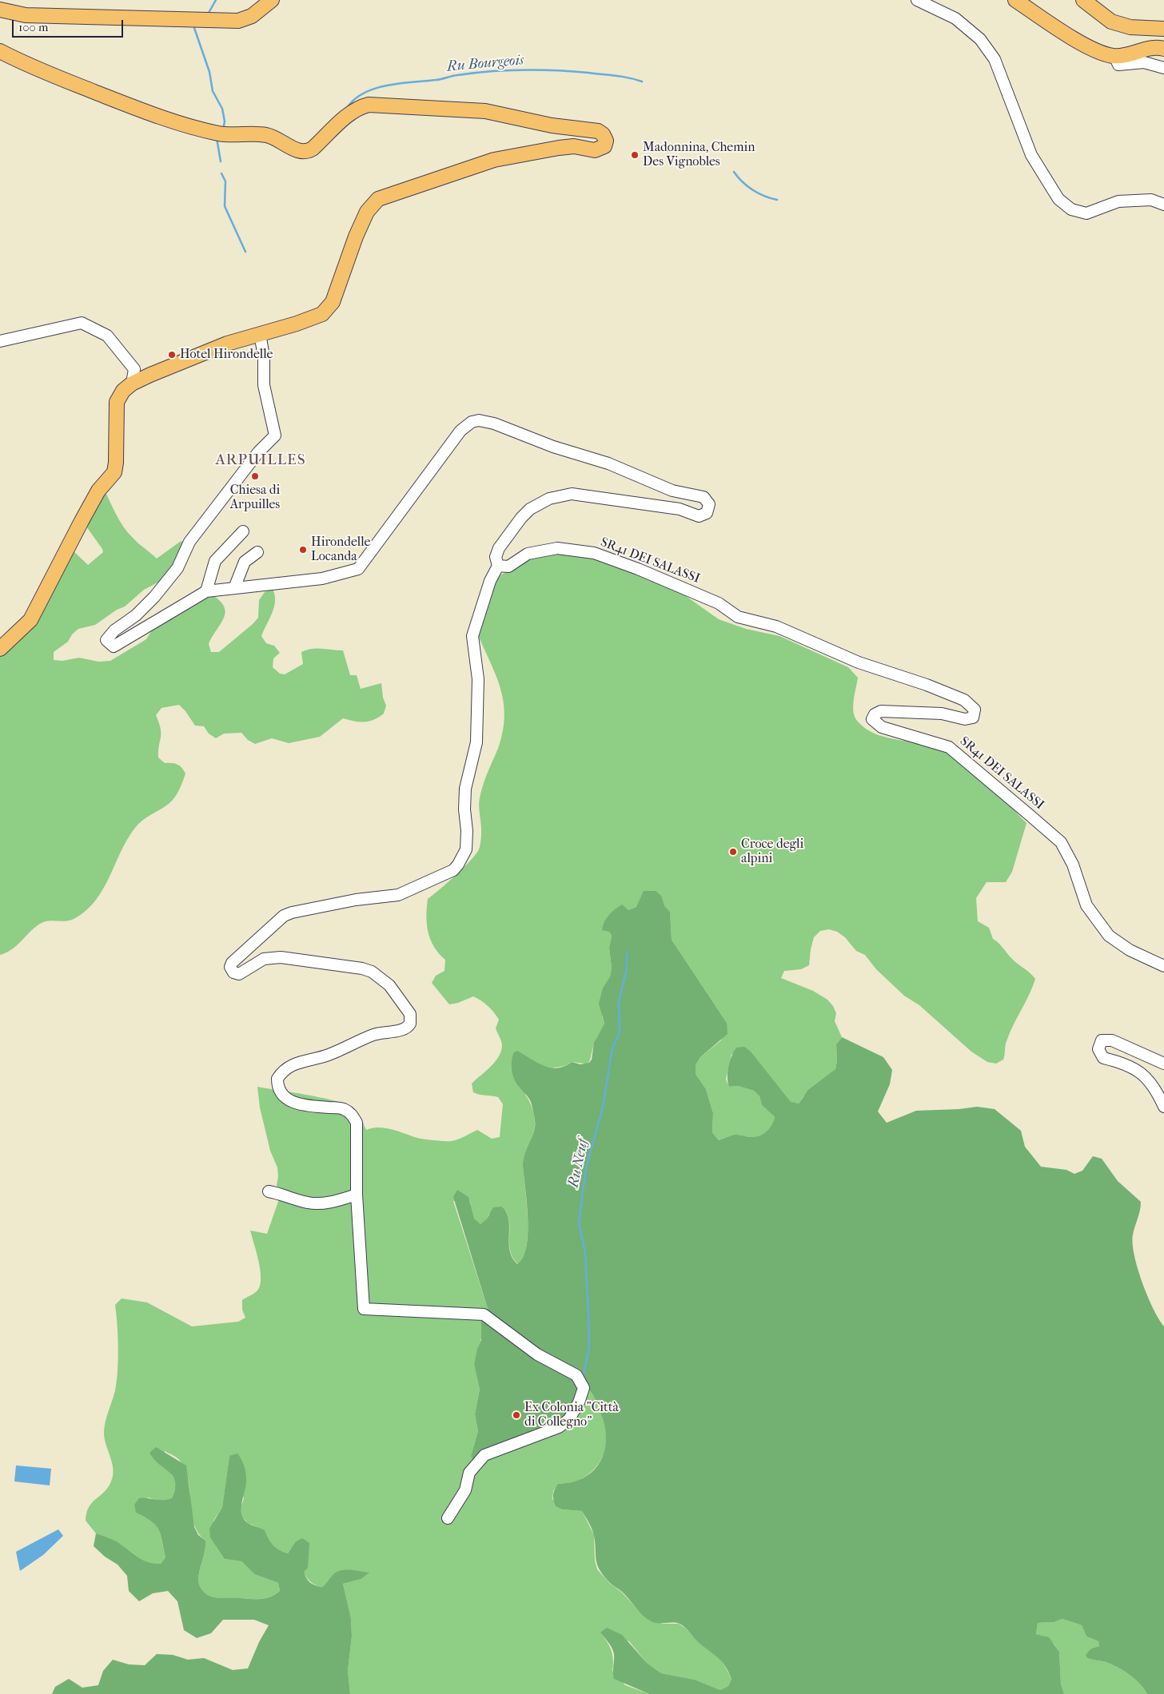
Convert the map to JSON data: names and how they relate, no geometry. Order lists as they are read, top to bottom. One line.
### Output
{"streets":{"street":["SR41 DEI SALASSI"]},"districts":["ARPUILLES"],"water":["Ru Bourgeois","Ru Neuf"],"places":["Madonnina, Chemin Des Vignobles","Hotel Hirondelle","Chiesa di Arpuilles","Hirondelle Locanda","Croce degli alpini","Ex Colonia \"Città di Collegno\""],"scale_bar":"100 m"}
